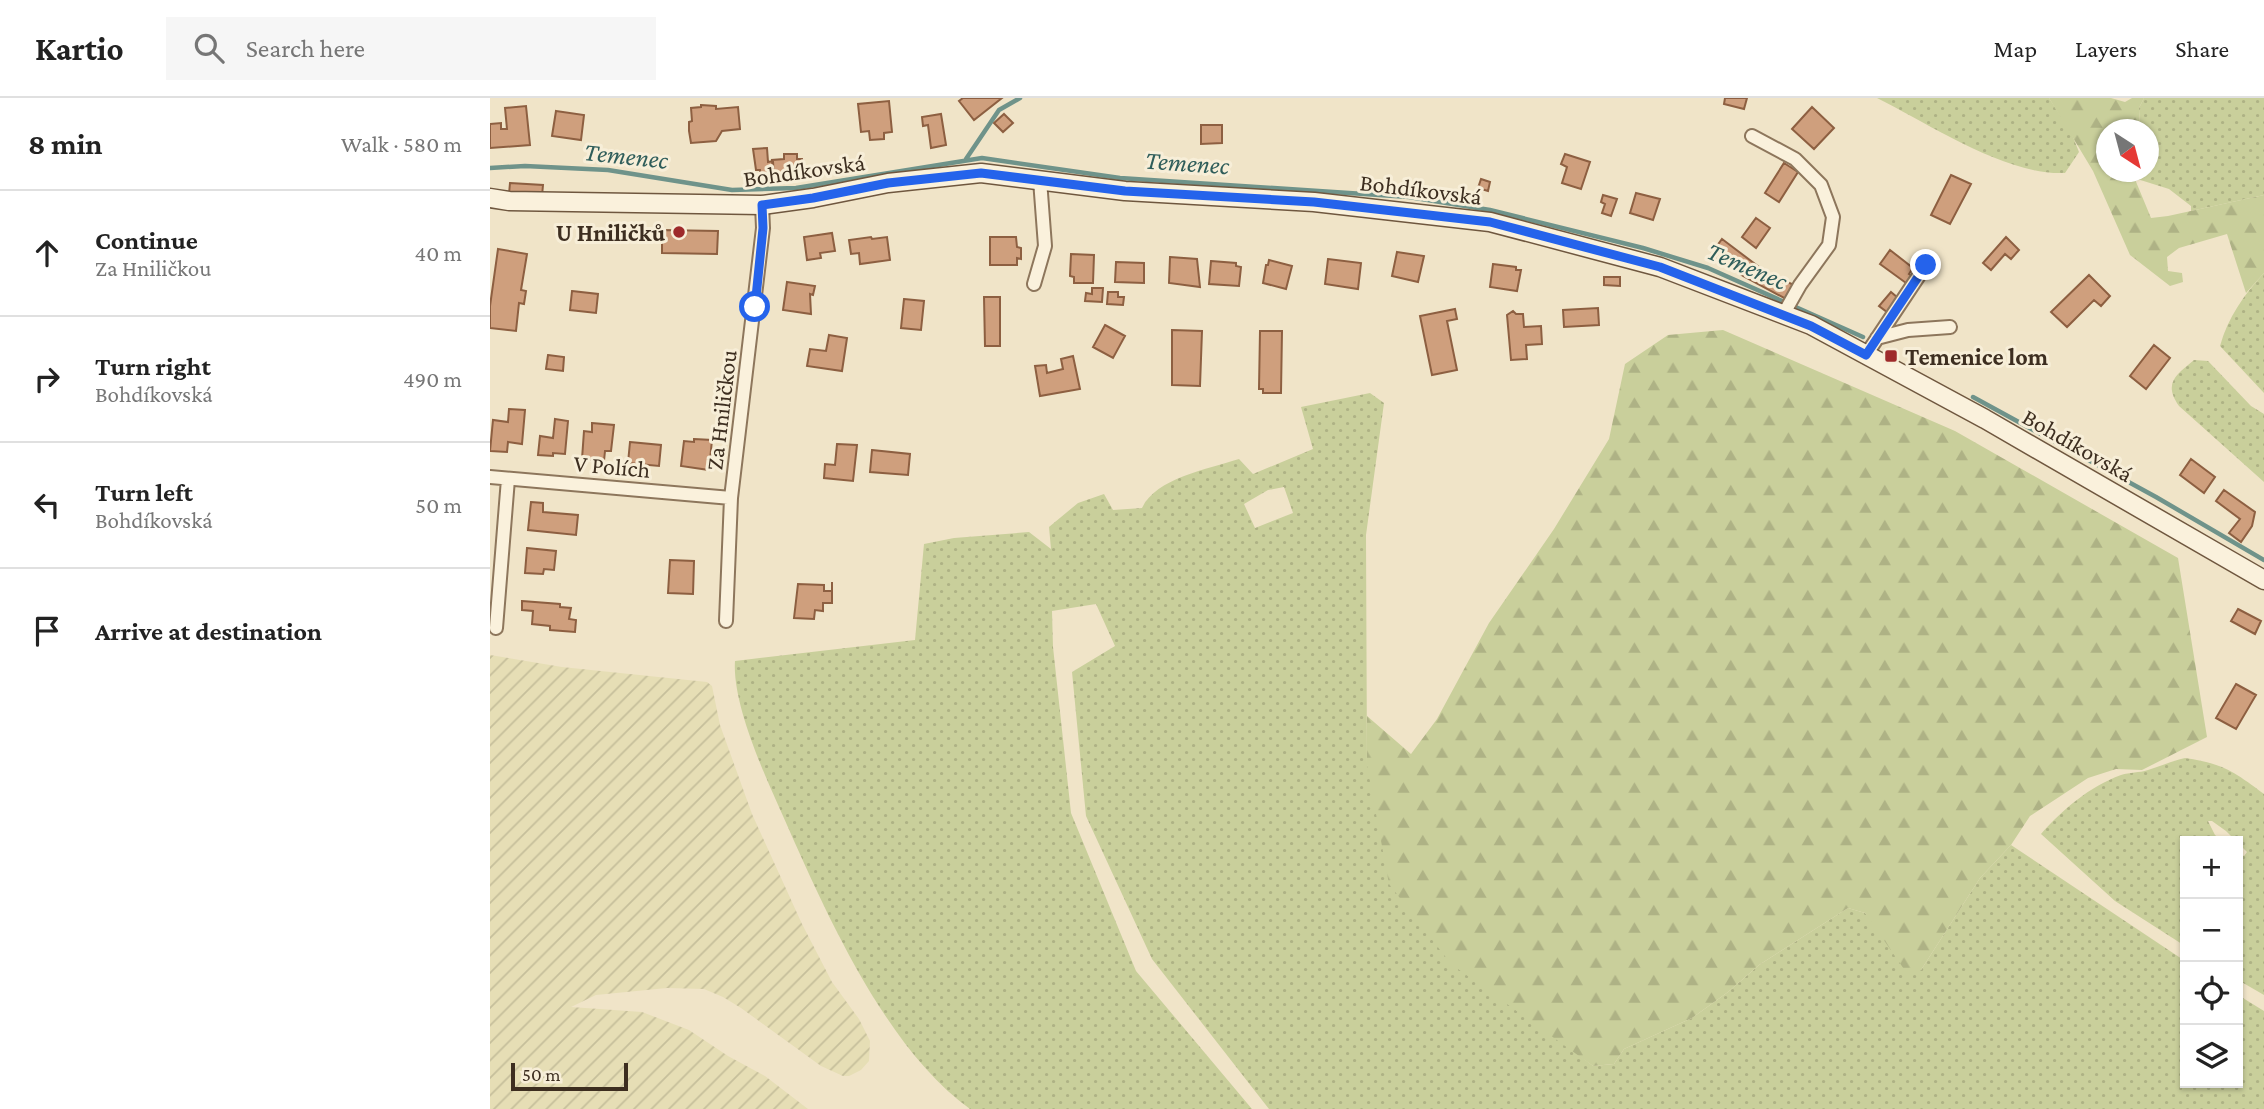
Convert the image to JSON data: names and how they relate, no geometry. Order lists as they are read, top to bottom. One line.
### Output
{"streets":{"street":["Bohdíkovská","Za Hniličkou","V Polích"]},"crossings":[["Bohdíkovská","Za Hniličkou"],["Za Hniličkou","V Polích"]],"water":["Temenec"],"places":{"other":["U Hniličků"],"transit":["Temenice lom"]},"scale_bar":"50 m","north":"bottom right","page":{"header":"Kartio","search":"Search here","nav":["Map","Layers","Share"],"heading":["8 min","Walk · 580 m"],"list":[["Continue","Za Hniličkou","40 m"],["Turn right","Bohdíkovská","490 m"],["Turn left","Bohdíkovská","50 m"],"Arrive at destination"],"map_buttons":["+","−"],"scale":"50 m"}}
